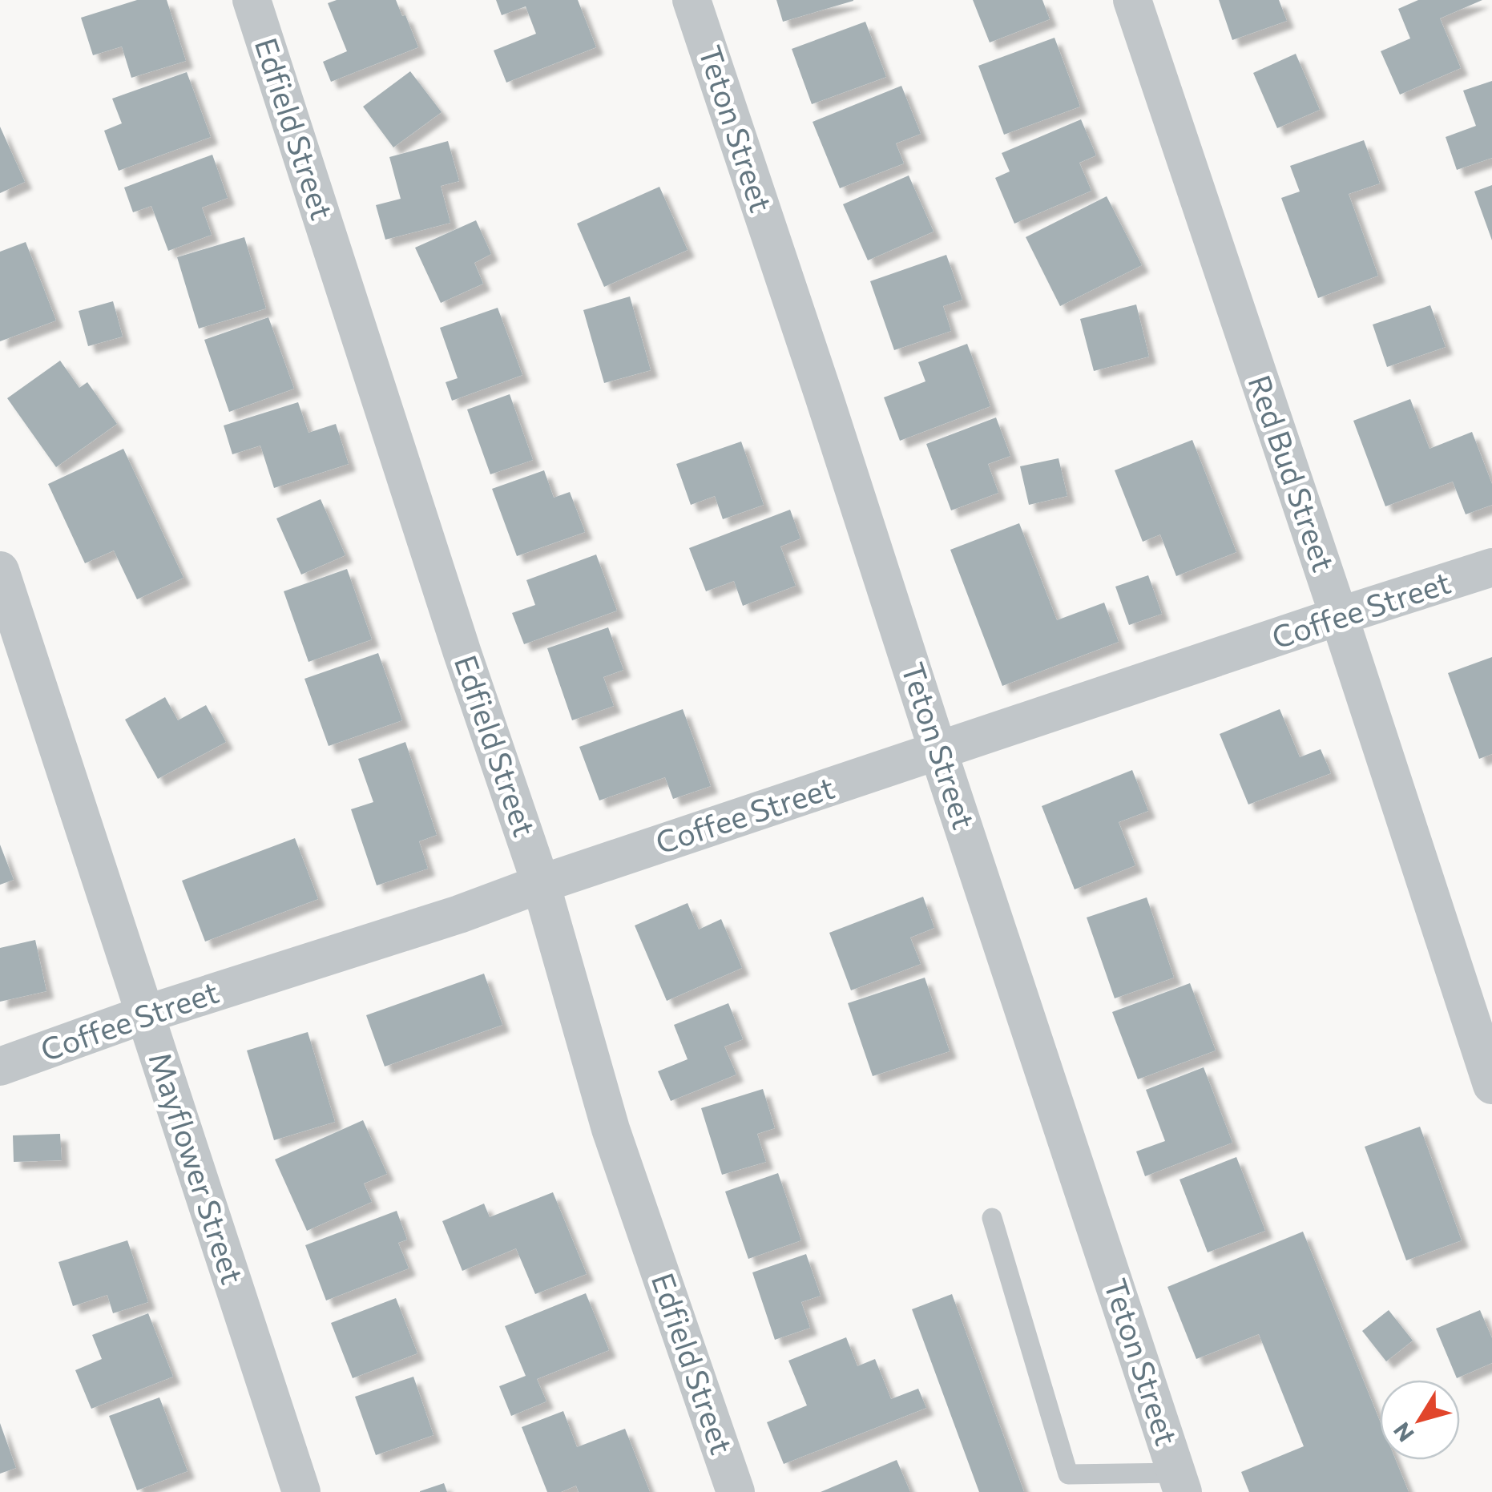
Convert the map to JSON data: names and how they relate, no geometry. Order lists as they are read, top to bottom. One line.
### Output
{"streets":{"street":["Edfield Street","Teton Street","Red Bud Street","Coffee Street","Mayflower Street"]},"crossings":[["Edfield Street","Coffee Street"],["Teton Street","Coffee Street"],["Red Bud Street","Coffee Street"],["Coffee Street","Mayflower Street"]],"north":"bottom left"}
